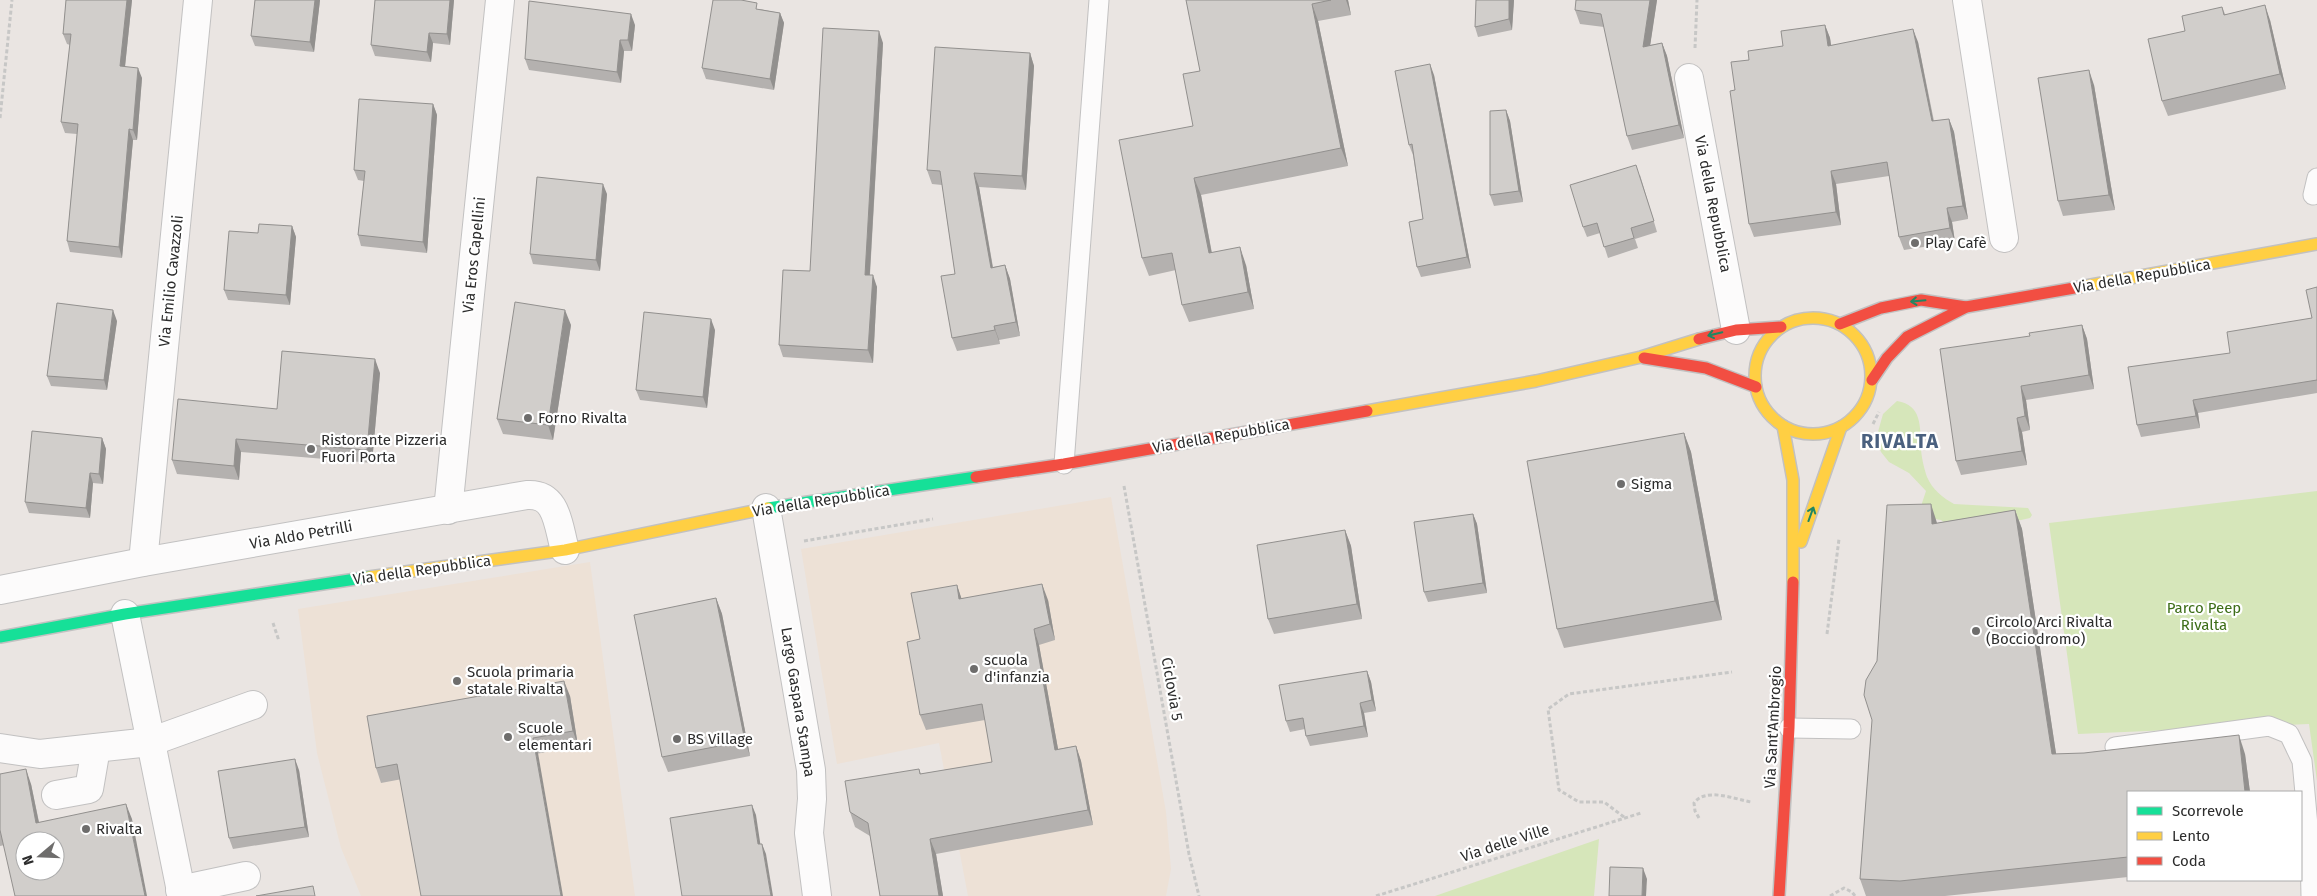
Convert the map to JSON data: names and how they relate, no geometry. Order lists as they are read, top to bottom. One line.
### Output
{"streets":{"main road":["Via della Repubblica","Via Sant'Ambrogio"],"street":["Via Eros Capellini","Via Emilio Cavazzoli","Via Aldo Petrilli","Largo Gaspara Stampa"],"path":["Ciclovia 5","Via delle Ville"]},"crossings":[["Via della Repubblica","Via Aldo Petrilli"],["Via della Repubblica","Largo Gaspara Stampa"],["Via della Repubblica","Via Sant'Ambrogio"],["Via Eros Capellini","Via Aldo Petrilli"],["Via Emilio Cavazzoli","Via Aldo Petrilli"]],"districts":["RIVALTA"],"parks":["Parco Peep Rivalta"],"places":["Play Cafè","Forno Rivalta","Ristorante Pizzeria Fuori Porta","Sigma","Circolo Arci Rivalta (Bocciodromo)","scuola d'infanzia","Scuola primaria statale Rivalta","Scuole elementari","BS Village","Rivalta"],"legend":["Scorrevole","Lento","Coda"],"north":"left"}
